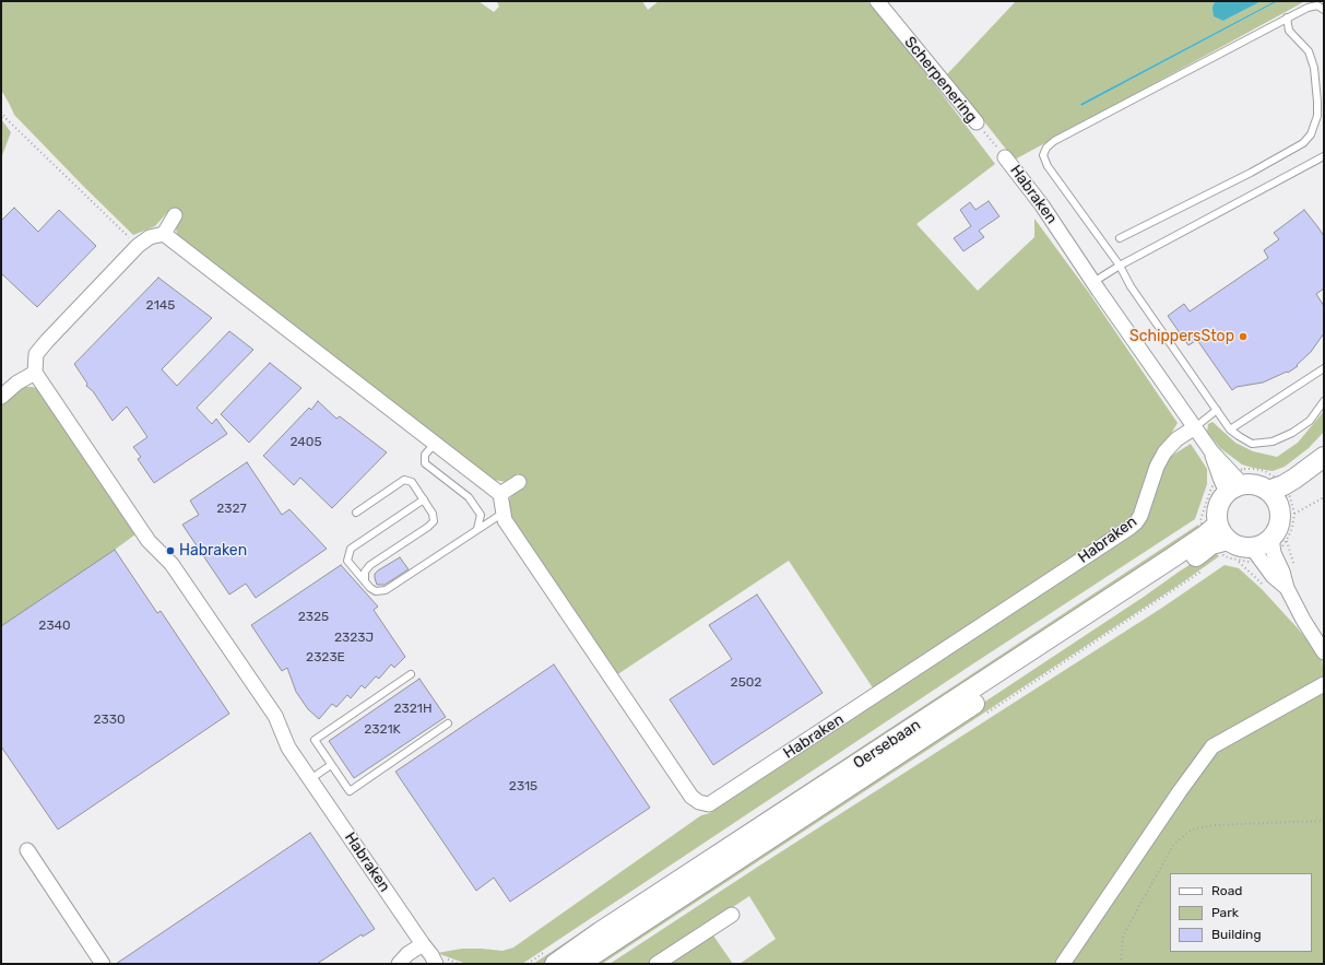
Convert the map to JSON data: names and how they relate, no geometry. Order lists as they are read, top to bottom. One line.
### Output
{"streets":{"main road":["Oersebaan"],"street":["Scherpenering","Habraken"]},"crossings":[["Scherpenering","Habraken"],["Habraken","Oersebaan"]],"places":["SchippersStop","Habraken"],"house_numbers":["2145","2405","2327","2325","2340","2323J","2323E","2502","2321H","2330","2321K","2315"],"legend":["Road","Park","Building"]}
